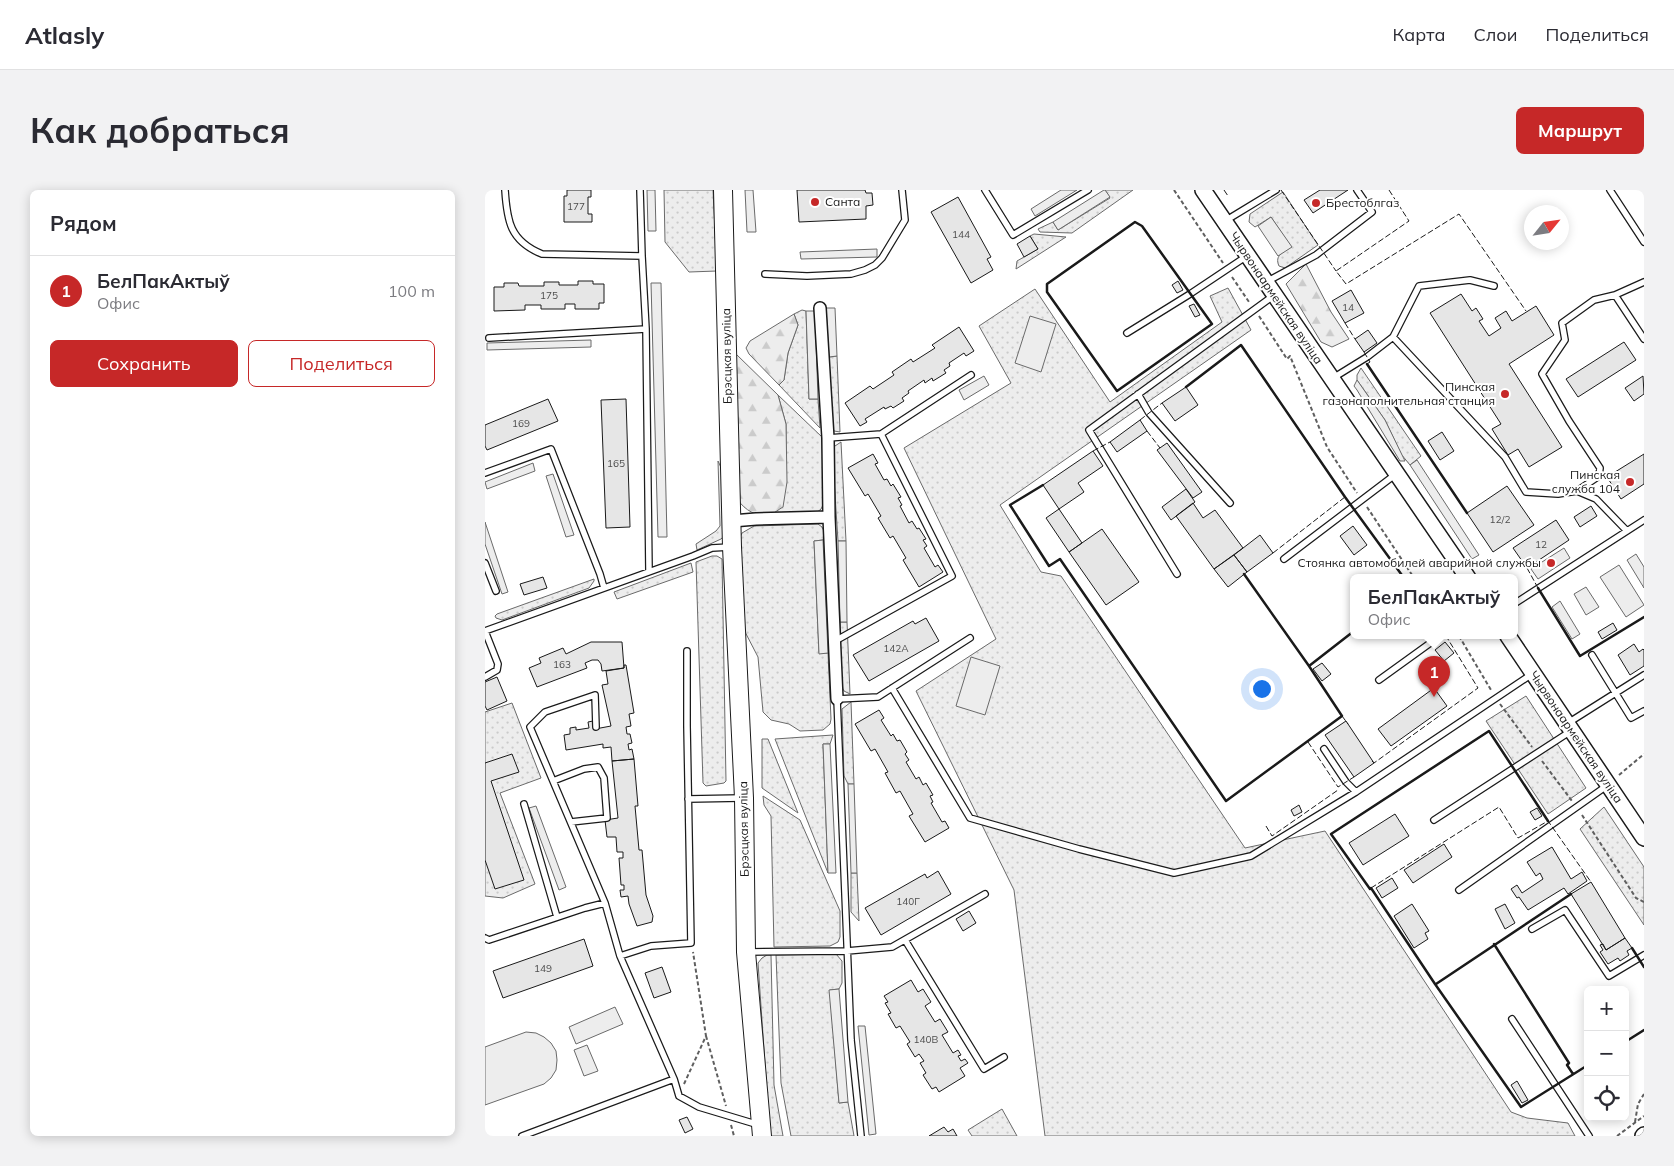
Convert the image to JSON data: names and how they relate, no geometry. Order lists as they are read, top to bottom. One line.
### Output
{"streets":{"main road":["Брэсцкая вуліца"],"street":["Чырвонаармейская вуліца"]},"places":["Санта","Брестоблгаз","Пинская газонаполнительная станция","Пинская служба 104","Стоянка автомобилей аварийной службы"],"house_numbers":["177","144","175","14","169","165","12/2","12","142А","163","140Г","149","140В"],"north":"top right","page":{"header":"Atlasly","nav":["Карта","Слои","Поделиться"],"buttons":["Маршрут",["Сохранить","Поделиться"]],"title":"Как добраться","heading":"Рядом","list":[{"mark":"1","name":"БелПакАктыў","note":"Офис","value":"100 m"}],"popup":["БелПакАктыў","Офис"],"pins":"1","map_buttons":["+","−"]}}
